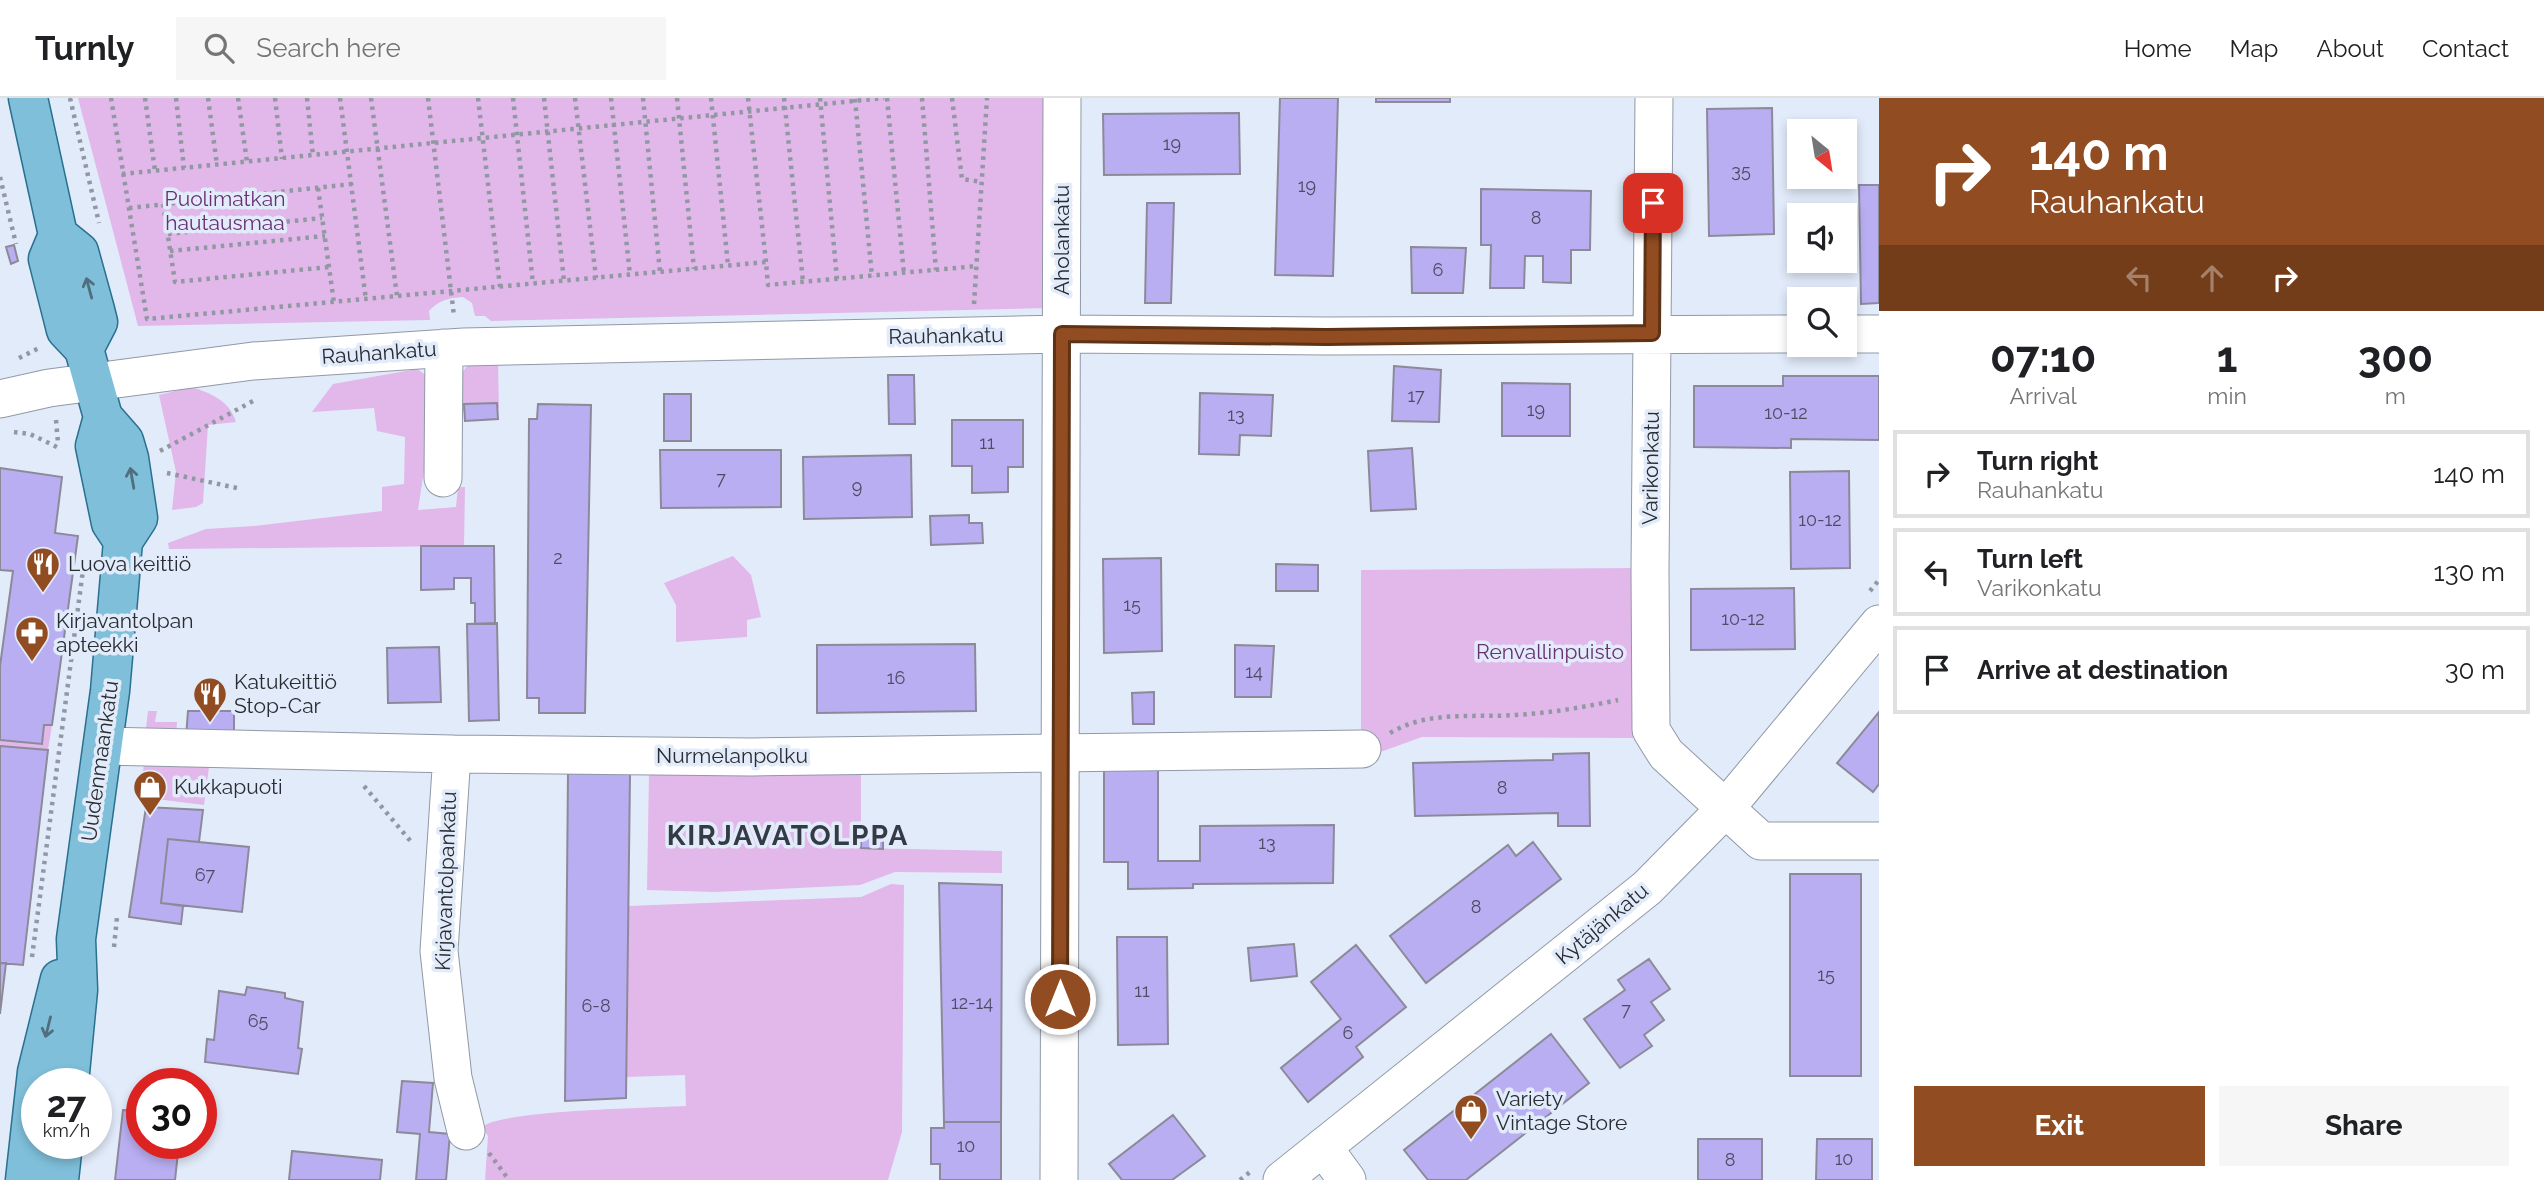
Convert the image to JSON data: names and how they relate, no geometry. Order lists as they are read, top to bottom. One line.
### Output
{"streets":{"main road":["Uudenmaankatu"],"street":["Aholankatu","Rauhankatu","Varikonkatu","Nurmelanpolku","Kirjavantolpankatu","Kytäjänkatu"]},"crossings":[["Aholankatu","Rauhankatu"],["Aholankatu","Nurmelanpolku"],["Rauhankatu","Varikonkatu"],["Rauhankatu","Uudenmaankatu"],["Varikonkatu","Kytäjänkatu"],["Nurmelanpolku","Uudenmaankatu"],["Nurmelanpolku","Kirjavantolpankatu"]],"districts":["KIRJAVATOLPPA"],"parks":["Puolimatkan hautausmaa","Renvallinpuisto"],"places":{"restaurant":["Luova keittiö","Katukeittiö Stop-Car"],"pharmacy":["Kirjavantolpan apteekki"],"shop":["Kukkapuoti","Variety Vintage Store"]},"house_numbers":["19","35","19","8","6","17","19","10-12","13","11","7","9","10-12","2","15","10-12","14","16","8","13","67","8","15","11","12-14","6-8","7","65","6","10","10","8"],"north":"bottom right","page":{"header":"Turnly","search":"Search here","nav":["Home","Map","About","Contact"],"turn":["140 m","Rauhankatu"],"eta":["07:10","Arrival","1","min","300","m"],"list":[{"name":"Turn right","note":"Rauhankatu","value":"140 m"},{"name":"Turn left","note":"Varikonkatu","value":"130 m"},{"name":"Arrive at destination","value":"30 m"}],"speed":"27 km/h","limit":"30","buttons":["Exit","Share"]}}
